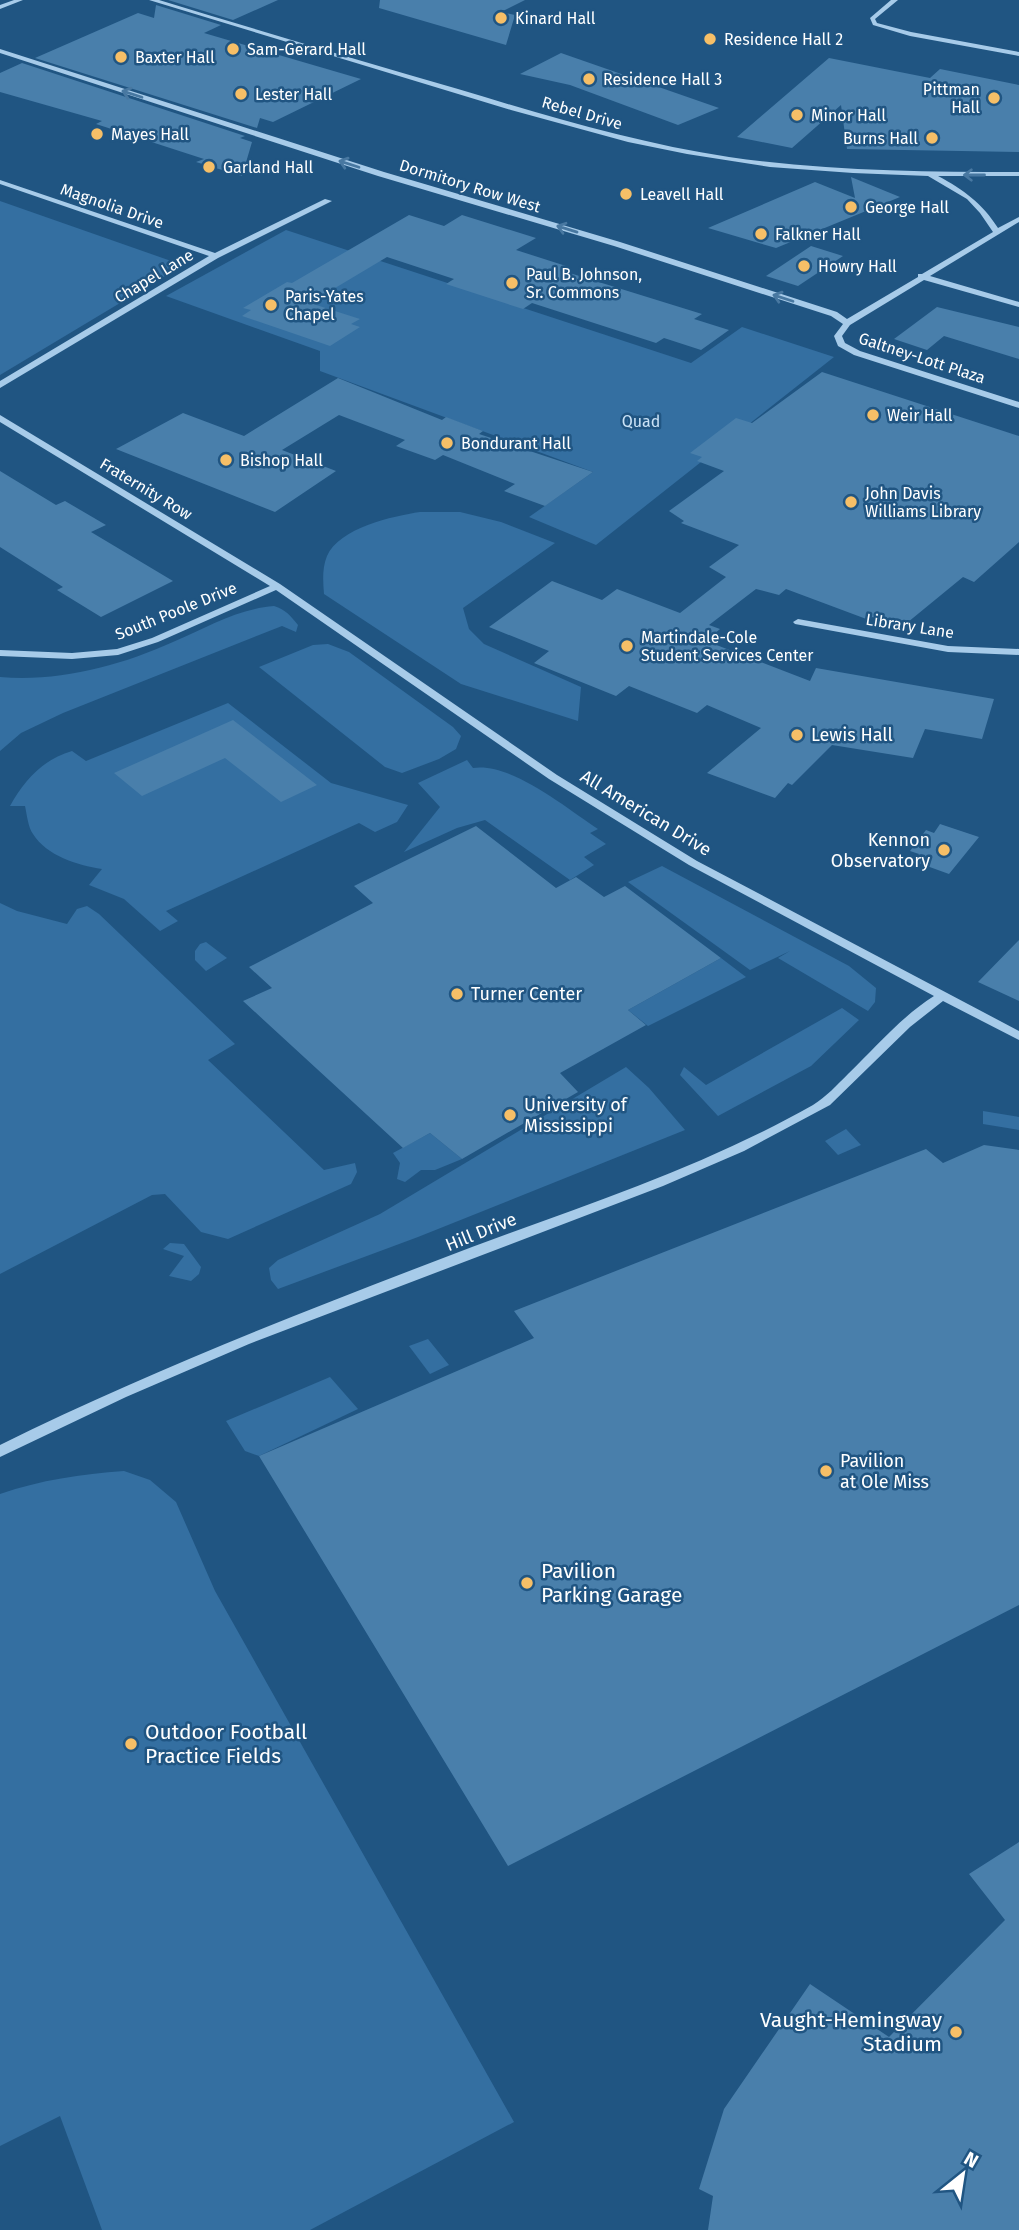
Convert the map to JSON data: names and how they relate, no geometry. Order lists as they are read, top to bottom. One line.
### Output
{"streets":{"street":["Rebel Drive","Dormitory Row West","Magnolia Drive","Chapel Lane","Galtney-Lott Plaza","Fraternity Row","South Poole Drive","Library Lane","All American Drive","Hill Drive"]},"crossings":[["Dormitory Row West","Galtney-Lott Plaza"],["Magnolia Drive","Chapel Lane"],["Fraternity Row","South Poole Drive"],["Fraternity Row","All American Drive"],["South Poole Drive","All American Drive"],["All American Drive","Hill Drive"]],"one_way":["Dormitory Row West"],"parks":["Quad"],"places":["Kinard Hall","Residence Hall 2","Sam-Gerard Hall","Baxter Hall","Residence Hall 3","Lester Hall","Pittman Hall","Minor Hall","Mayes Hall","Burns Hall","Garland Hall","Leavell Hall","George Hall","Falkner Hall","Howry Hall","Paul B. Johnson, Sr. Commons","Paris-Yates Chapel","Weir Hall","Bondurant Hall","Bishop Hall","John Davis Williams Library","Martindale-Cole Student Services Center","Lewis Hall","Kennon Observatory","Turner Center","University of Mississippi","Pavilion at Ole Miss","Pavilion Parking Garage","Outdoor Football Practice Fields","Vaught-Hemingway Stadium"],"north":"top right"}
